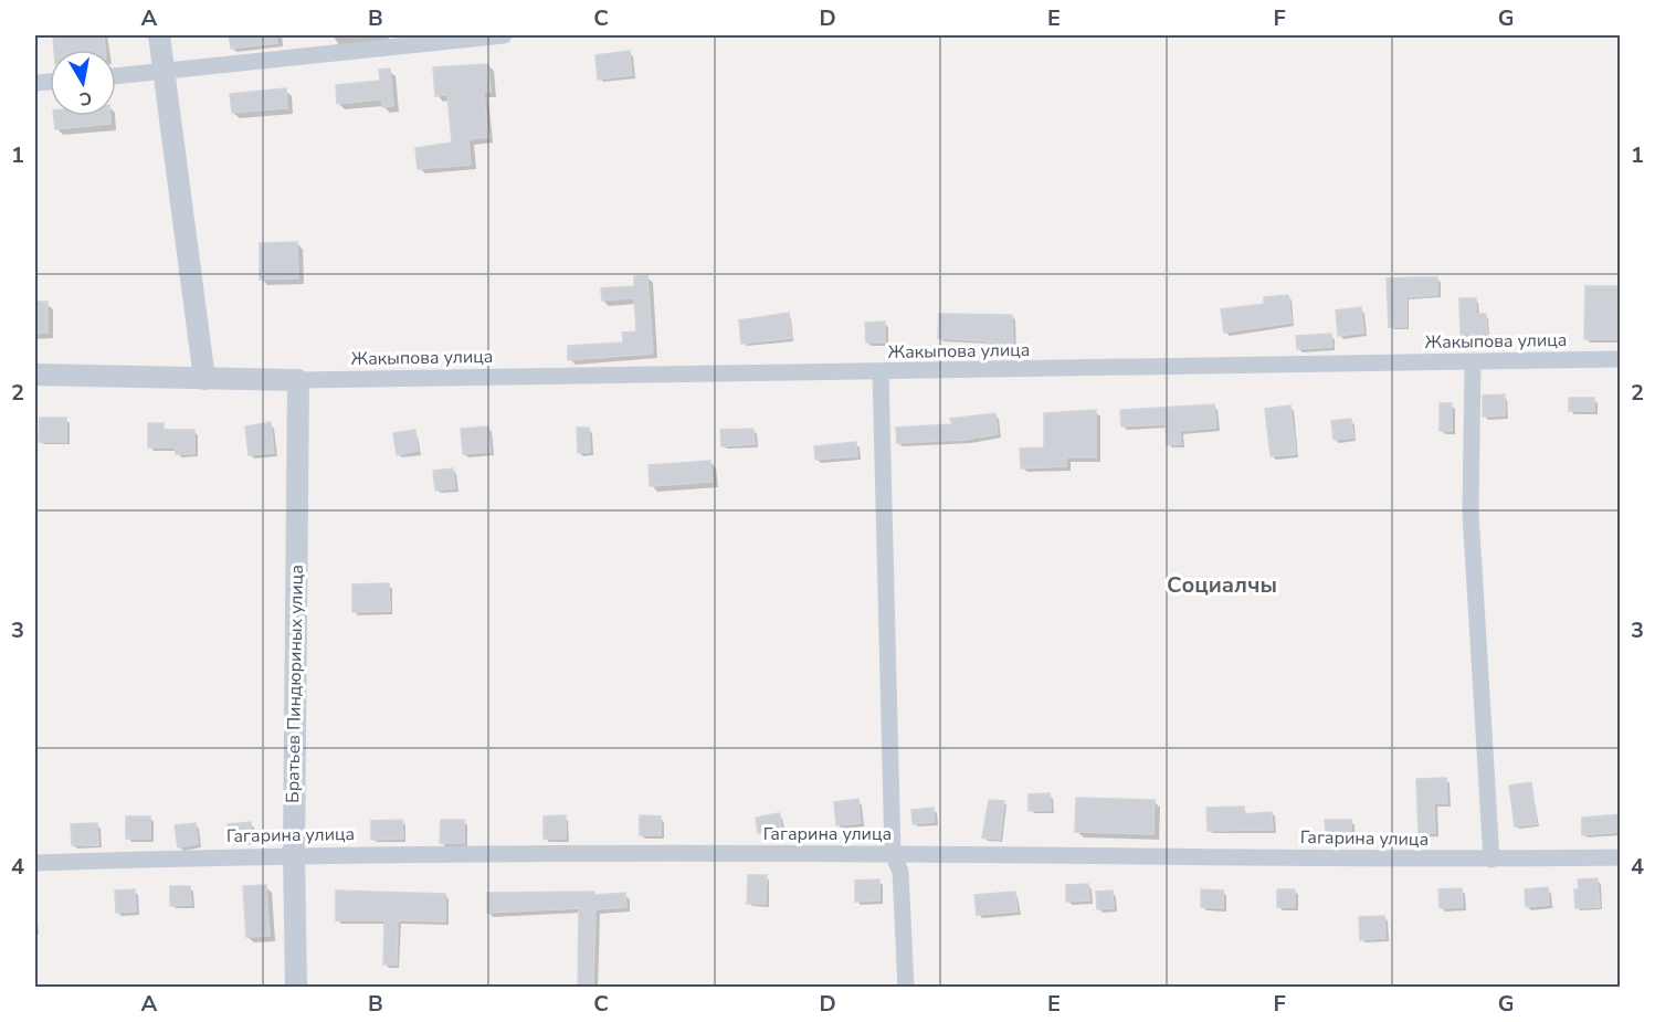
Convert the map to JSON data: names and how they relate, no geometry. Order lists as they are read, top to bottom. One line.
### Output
{"streets":{"street":["Жакыпова улица","Братьев Пиндюриных улица","Гагарина улица"]},"crossings":[["Жакыпова улица","Братьев Пиндюриных улица"],["Братьев Пиндюриных улица","Гагарина улица"]],"districts":["Социалчы"],"north":"bottom","grid":{"columns":["A","B","C","D","E","F","G"],"rows":["1","2","3","4"]}}
